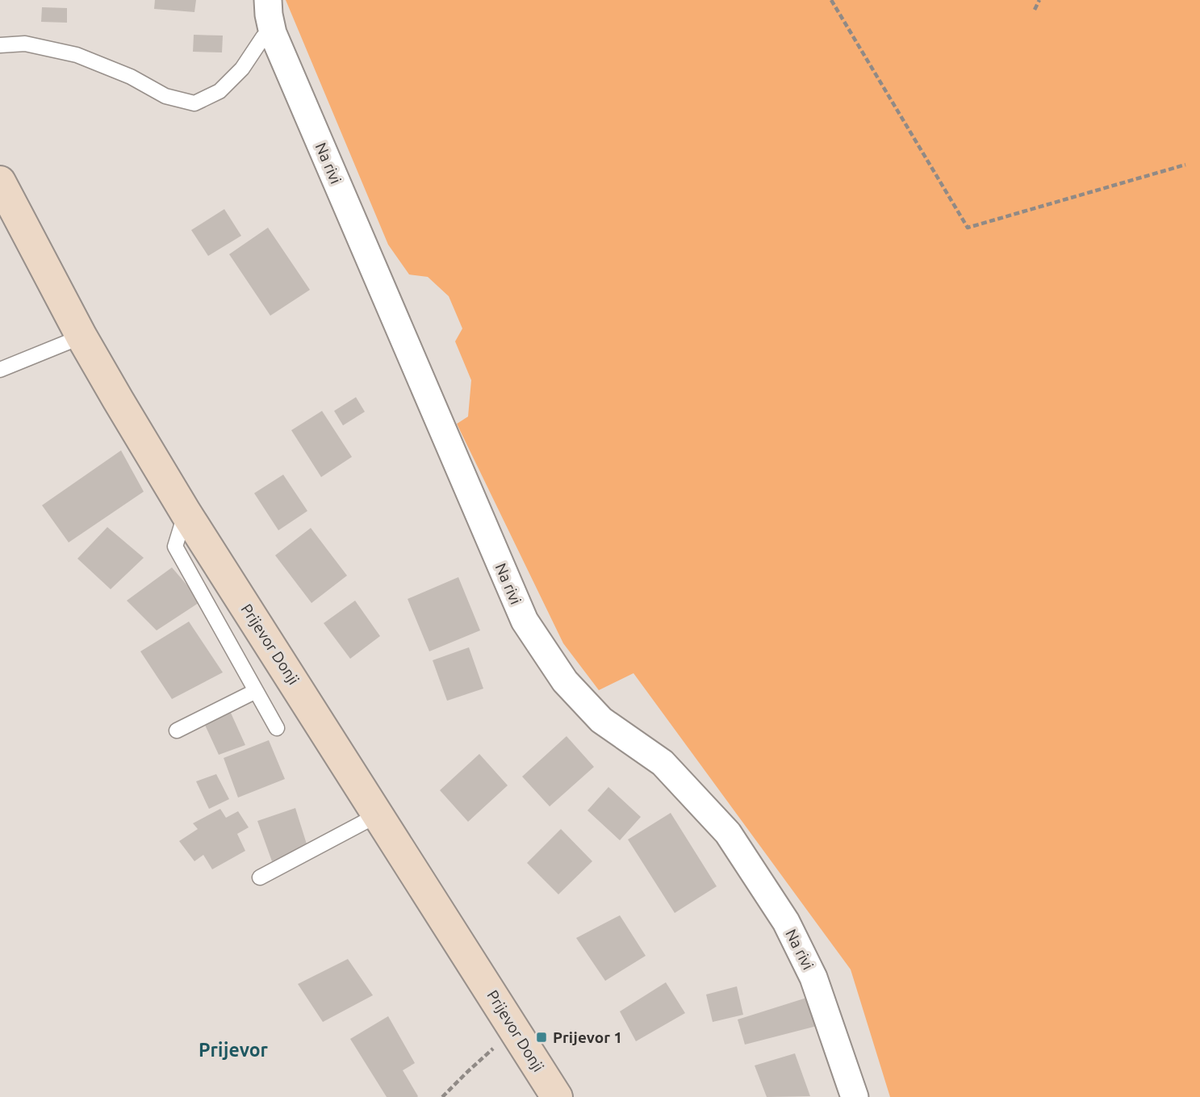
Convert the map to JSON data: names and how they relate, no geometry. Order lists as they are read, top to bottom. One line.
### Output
{"streets":{"main road":["Prijevor Donji"],"street":["Na rivi"]},"districts":["Prijevor"],"places":{"transit":["Prijevor 1"]}}
